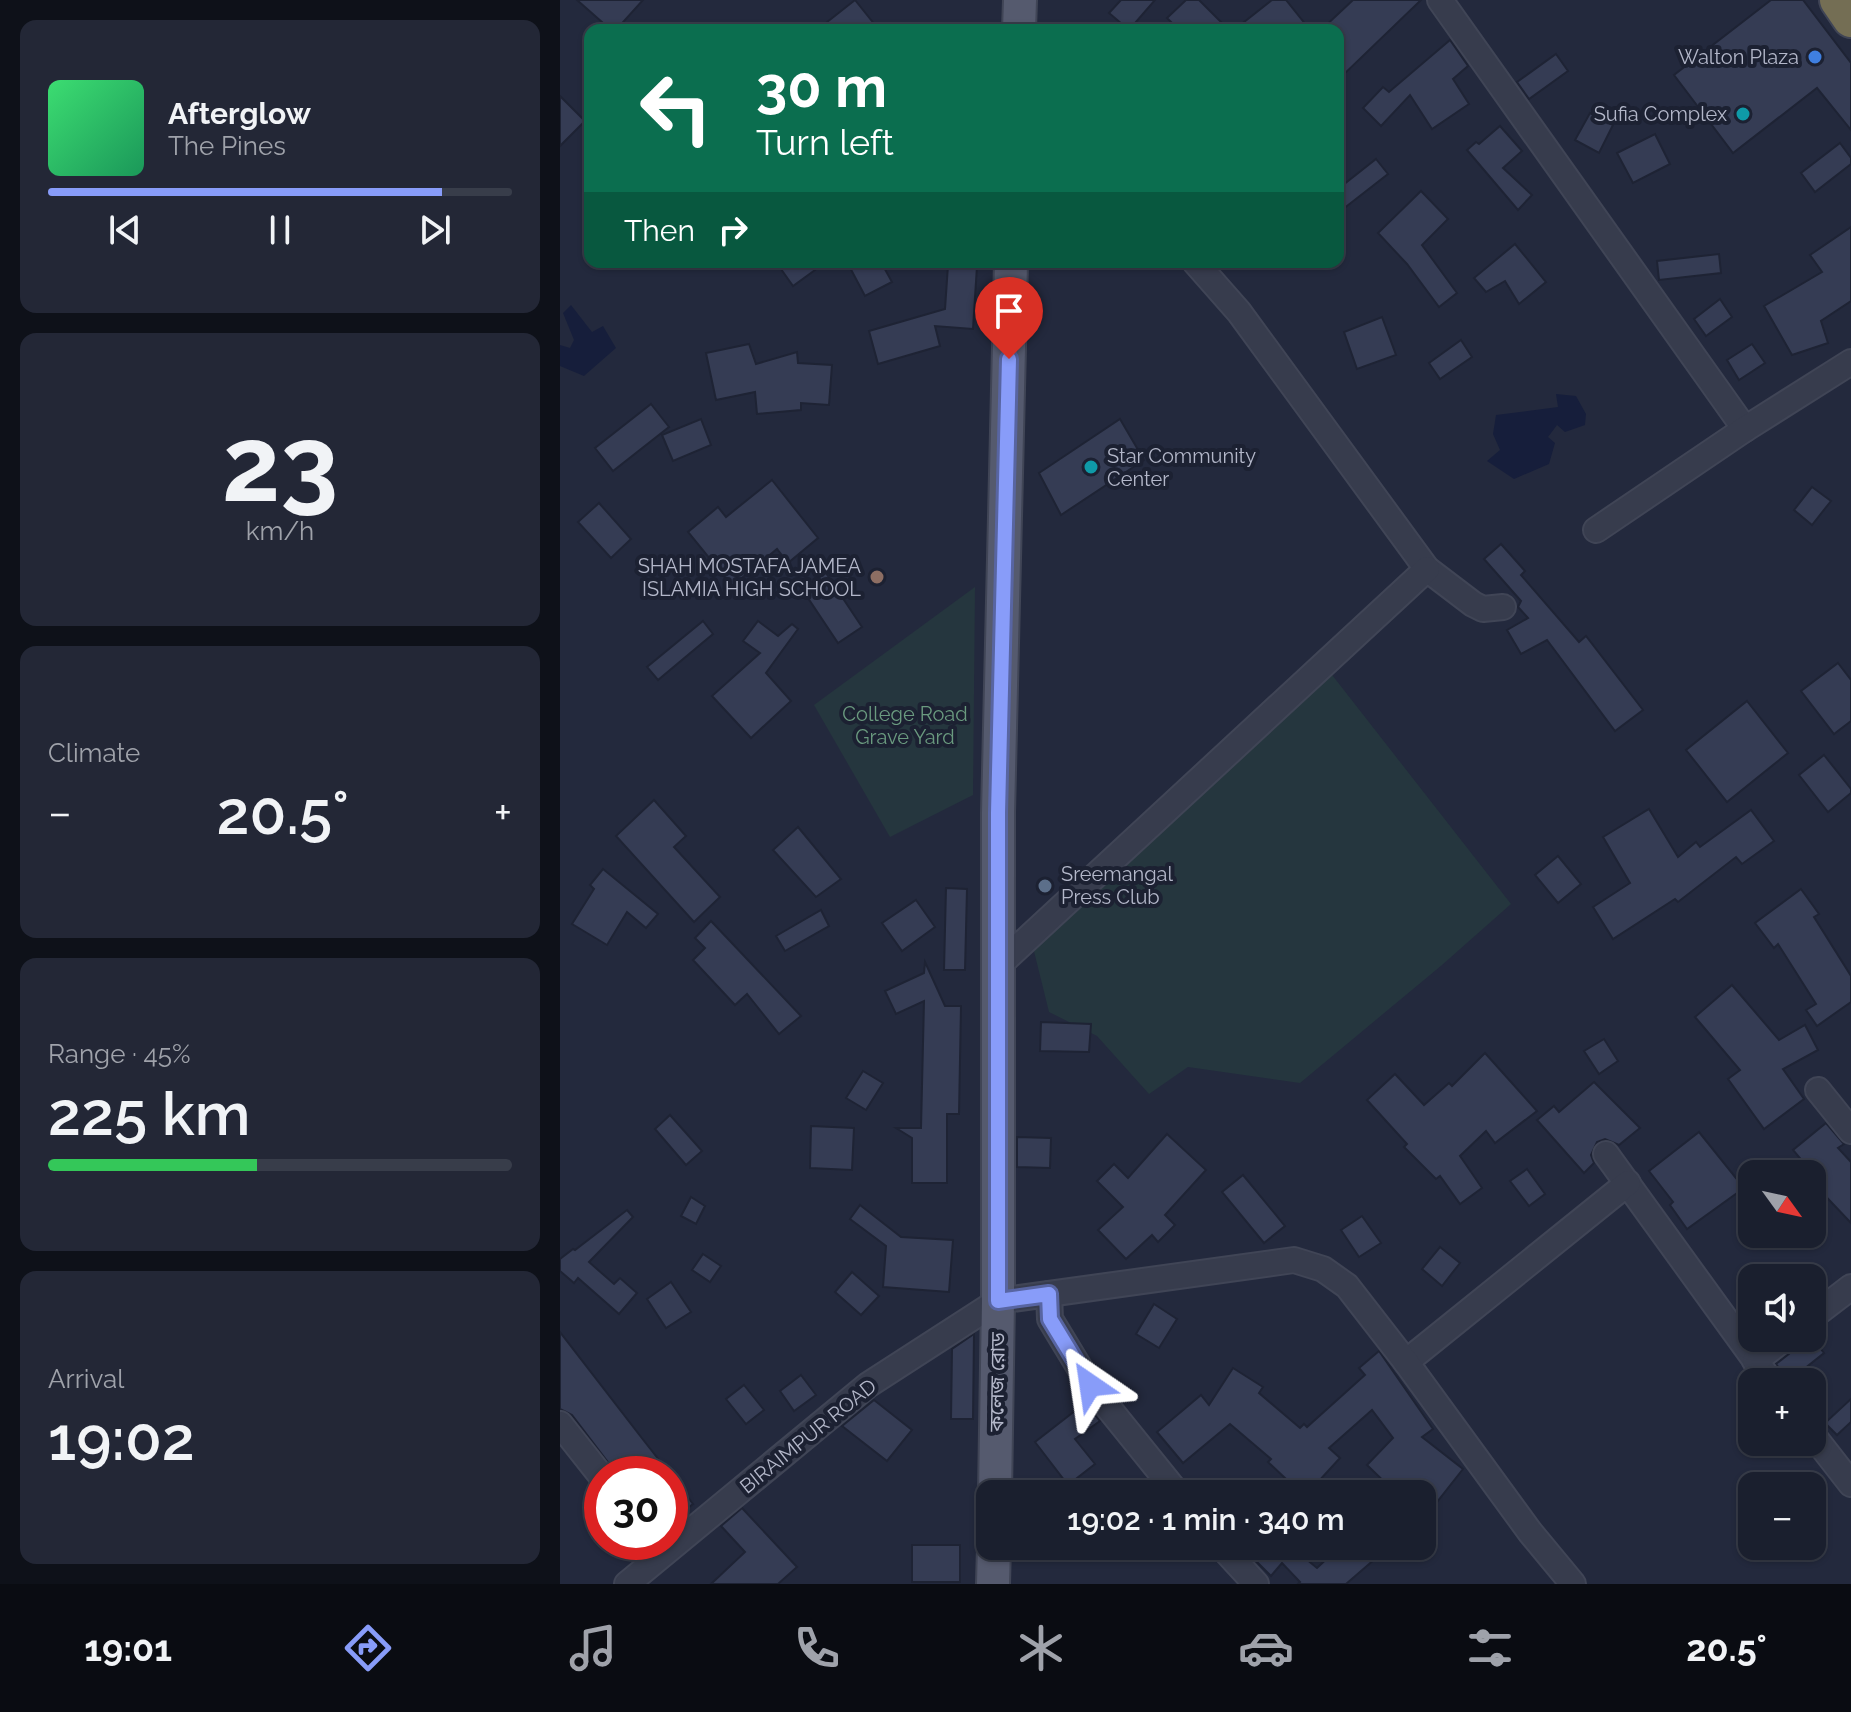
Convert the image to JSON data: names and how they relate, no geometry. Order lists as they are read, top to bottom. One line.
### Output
{"streets":{"main road":["কলেজ রোড"],"street":["BIRAIMPUR ROAD"]},"crossings":[["কলেজ রোড","BIRAIMPUR ROAD"]],"parks":["College Road Grave Yard"],"places":["Walton Plaza","Sufia Complex","Star Community Center","SHAH MOSTAFA JAMEA ISLAMIA HIGH SCHOOL","Sreemangal Press Club"],"north":"bottom right","page":{"turn":["30 m","Turn left"],"song":["Afterglow","The Pines"],"then":"Then","tile":[["23","km/h"],"Climate",["Range · 45%","225 km"],["Arrival","19:02"]],"heat":["−","20.5°","+"],"map_buttons":["+","−"],"limit":"30","trip":"19:02 · 1 min · 340 m","tabs":["19:01","20.5°"]}}
